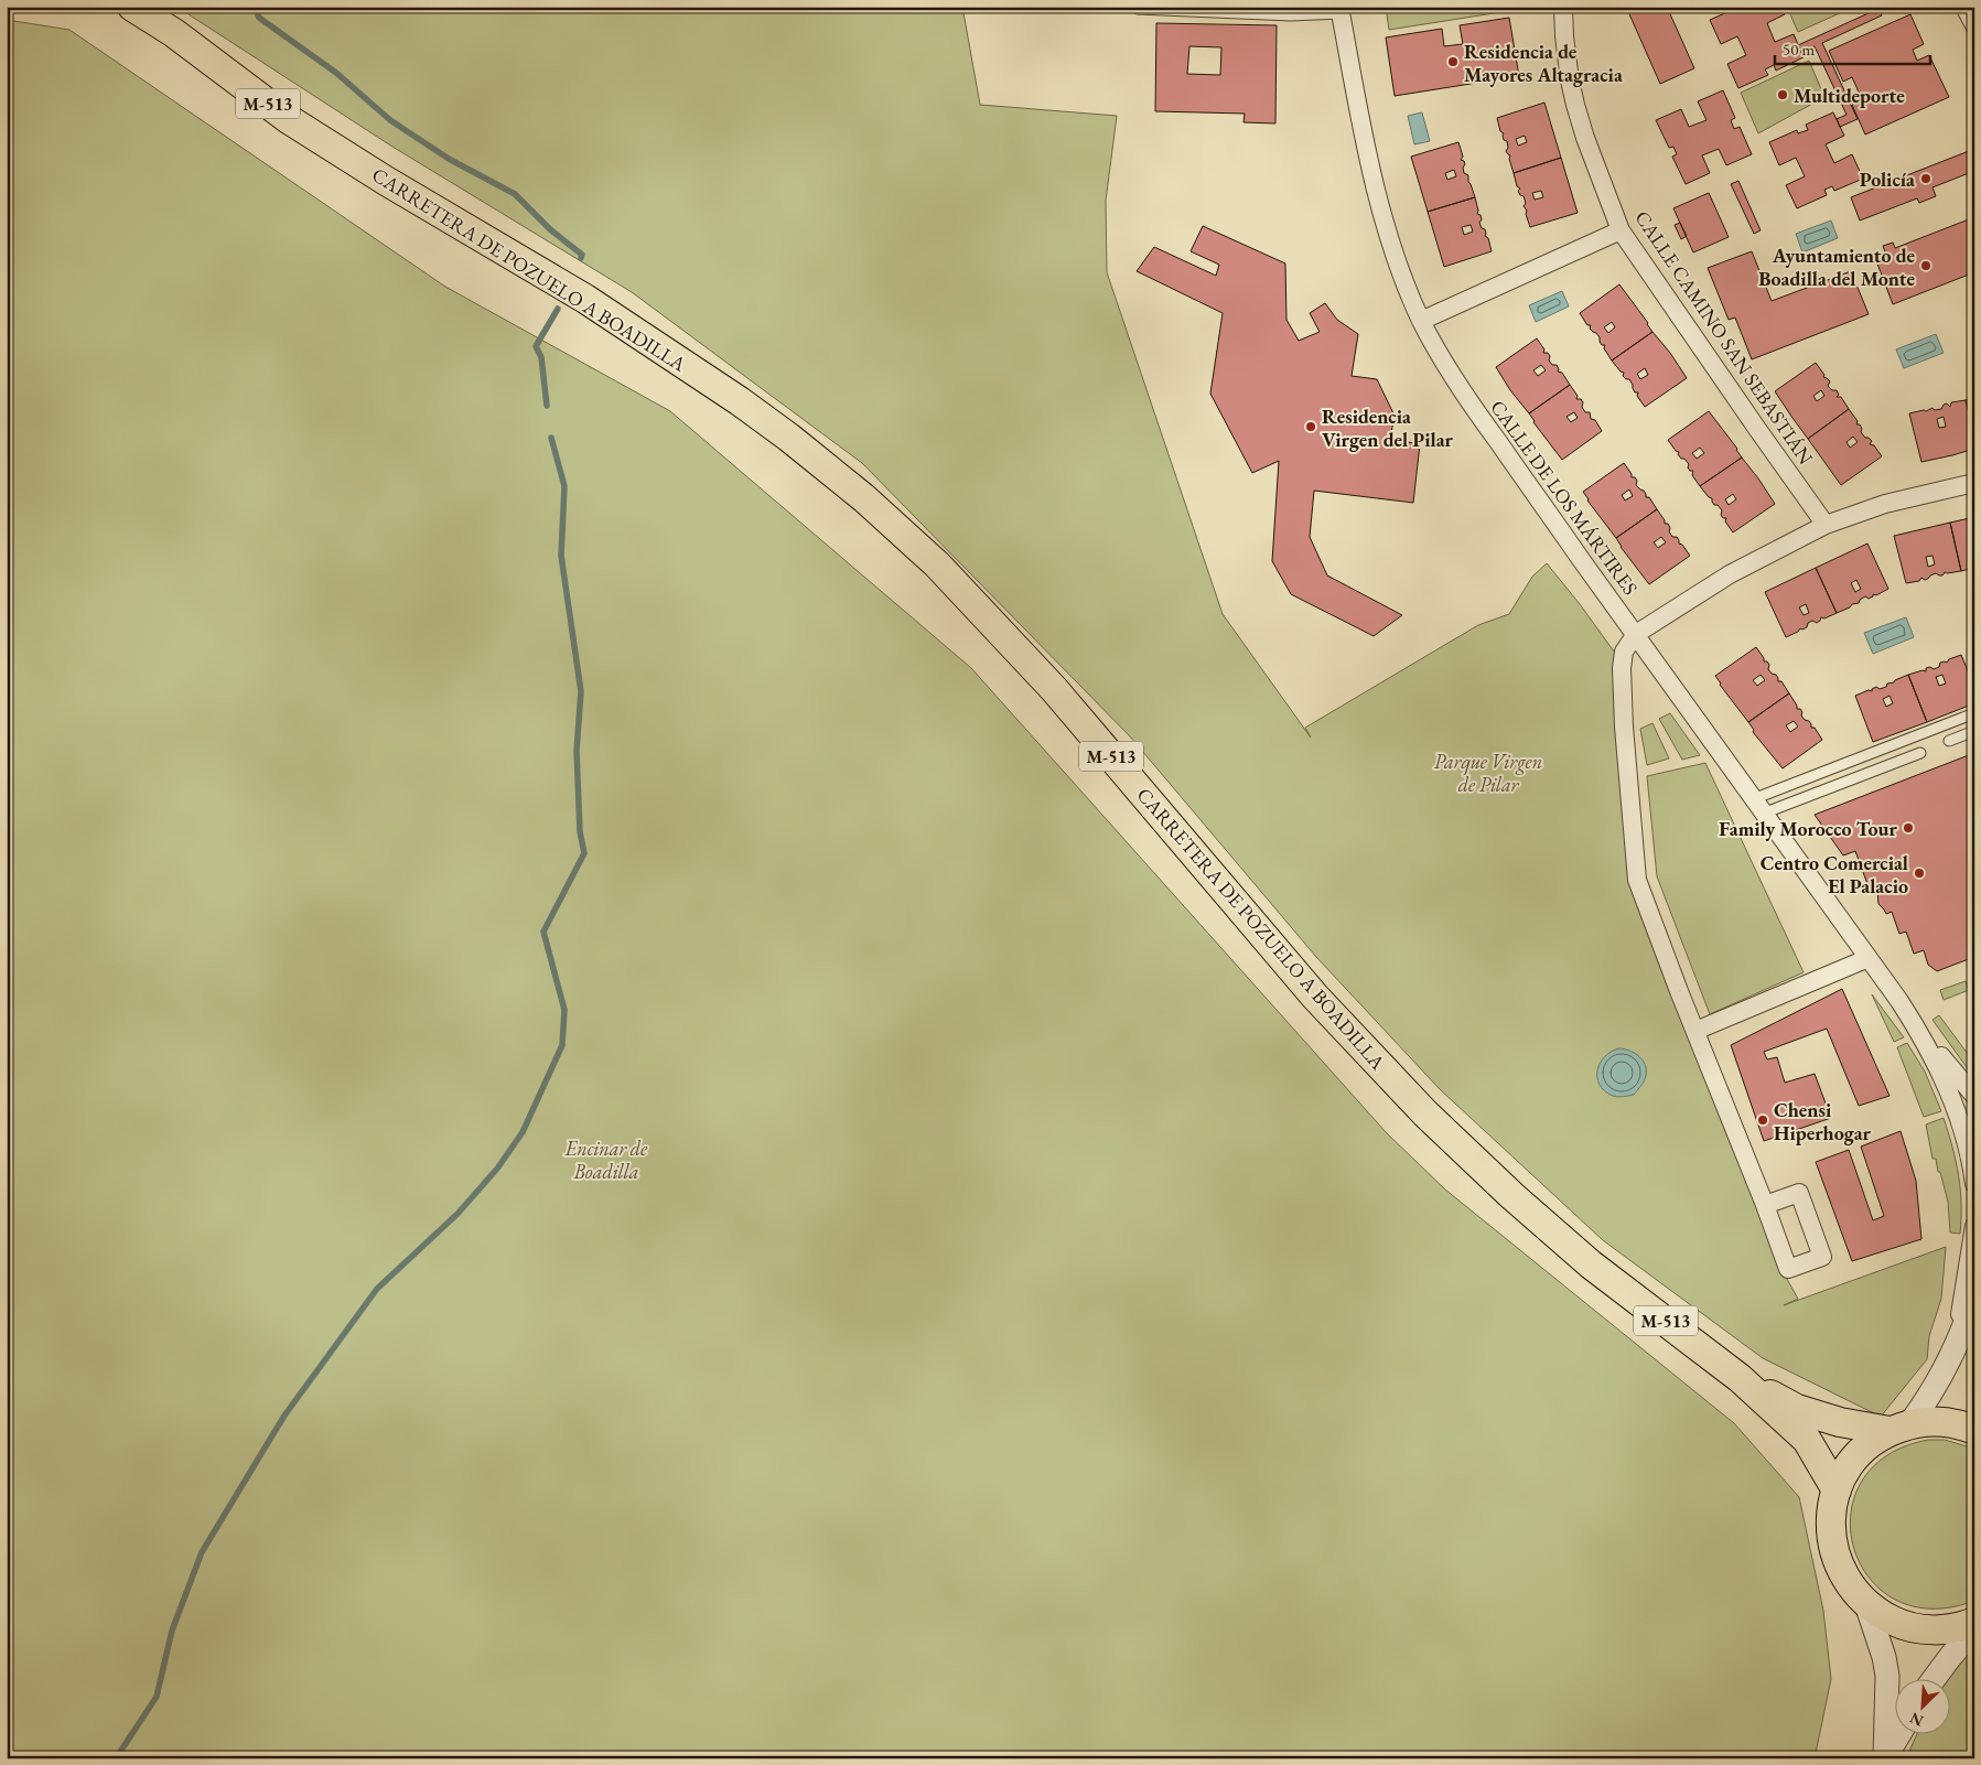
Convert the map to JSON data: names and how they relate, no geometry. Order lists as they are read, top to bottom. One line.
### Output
{"streets":{"main road":["M-513","CARRETERA DE POZUELO A BOADILLA"],"street":["CALLE CAMINO SAN SEBASTIÁN","CALLE DE LOS MÁRTIRES"]},"crossings":[["M-513","CARRETERA DE POZUELO A BOADILLA"]],"parks":["Parque Virgen de Pilar","Encinar de Boadilla"],"places":["Residencia de Mayores Altagracia","Multideporte","Policía","Ayuntamiento de Boadilla del Monte","Residencia Virgen del Pilar","Family Morocco Tour","Centro Comercial El Palacio","Chensi Hiperhogar"],"scale_bar":"50 m","north":"bottom left"}
